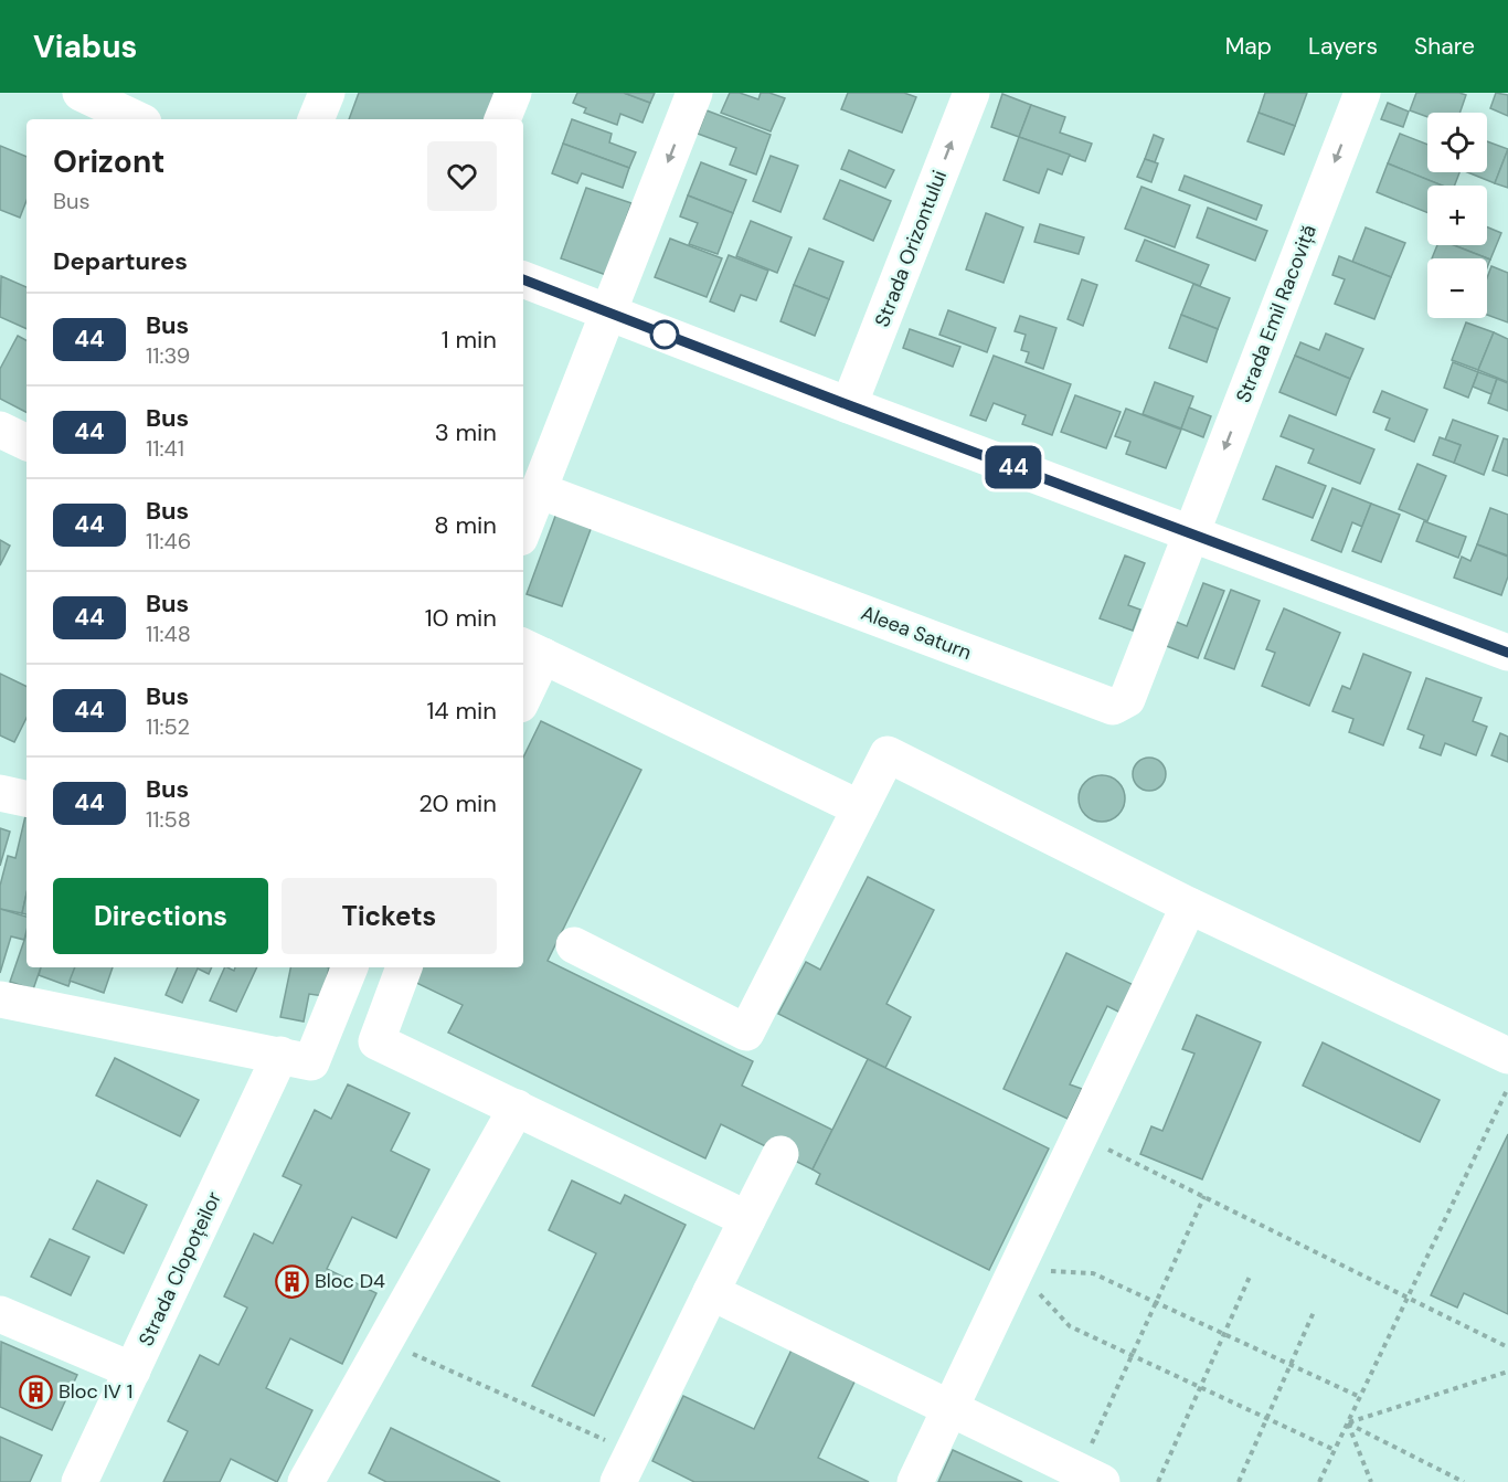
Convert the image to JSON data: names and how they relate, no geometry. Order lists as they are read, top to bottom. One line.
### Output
{"streets":{"street":["Strada Orizontului","Strada Emil Racoviță","Aleea Saturn","Strada Clopoțeilor"]},"crossings":[["Strada Emil Racoviță","Aleea Saturn"]],"one_way":["Strada Emil Racoviță"],"places":{"building":["Bloc D4","Bloc IV 1"]},"lines":["bus line 44"],"page":{"header":"Viabus","nav":["Map","Layers","Share"],"on_map":"44","map_buttons":["+","−"],"heading":[["Orizont","Bus"],"Departures"],"list":[{"mark":"44","name":"Bus","note":"11:39","value":"1 min"},{"mark":"44","name":"Bus","note":"11:41","value":"3 min"},{"mark":"44","name":"Bus","note":"11:46","value":"8 min"},{"mark":"44","name":"Bus","note":"11:48","value":"10 min"},{"mark":"44","name":"Bus","note":"11:52","value":"14 min"},{"mark":"44","name":"Bus","note":"11:58","value":"20 min"}],"buttons":["Directions","Tickets"]}}
